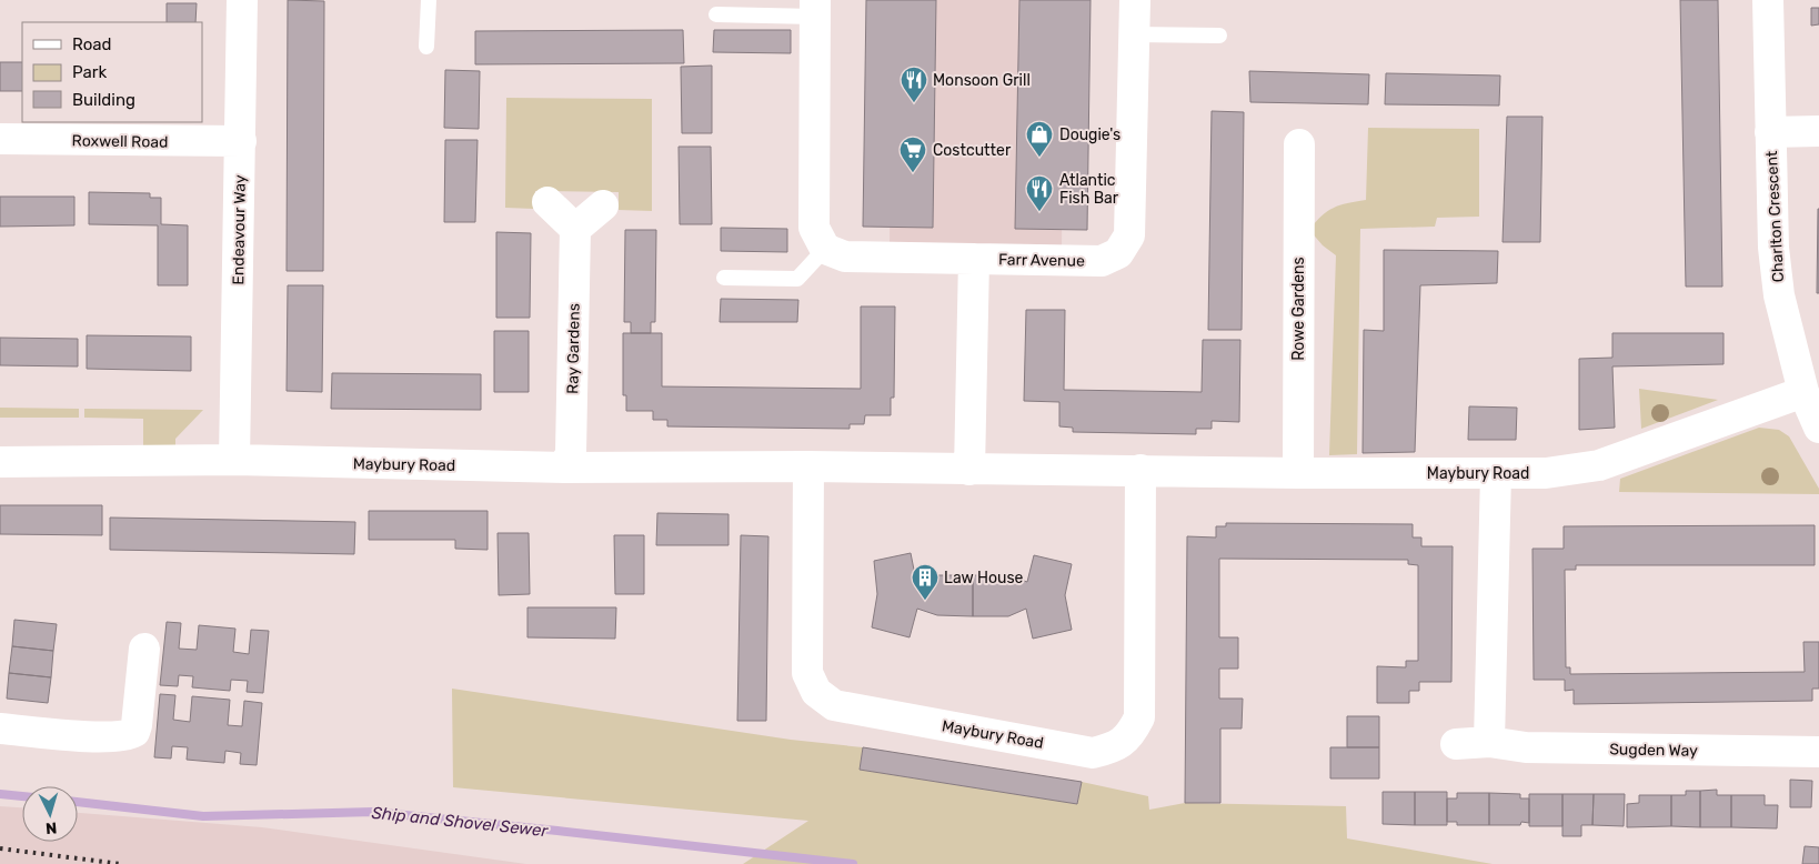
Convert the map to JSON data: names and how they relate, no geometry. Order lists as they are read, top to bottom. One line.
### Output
{"streets":{"street":["Roxwell Road","Charlton Crescent","Endeavour Way","Farr Avenue","Rowe Gardens","Ray Gardens","Maybury Road","Sugden Way"]},"crossings":[["Roxwell Road","Endeavour Way"],["Charlton Crescent","Maybury Road"],["Endeavour Way","Maybury Road"],["Rowe Gardens","Maybury Road"],["Ray Gardens","Maybury Road"]],"water":["Ship and Shovel Sewer"],"places":{"restaurant":["Monsoon Grill","Atlantic Fish Bar"],"shop":["Dougie's"],"supermarket":["Costcutter"],"building":["Law House"]},"legend":["Road","Park","Building"],"north":"bottom"}
